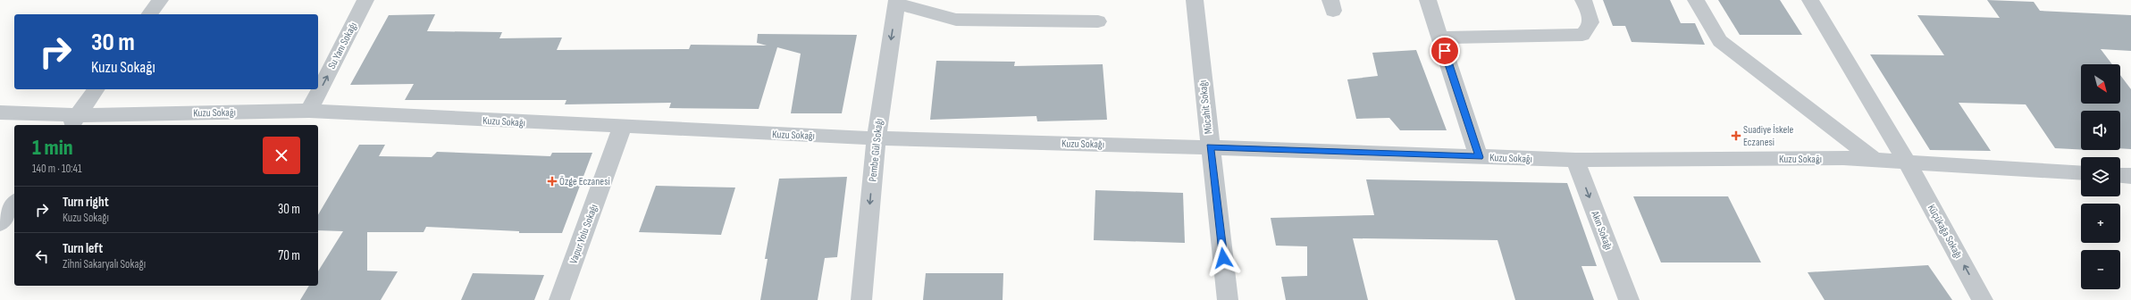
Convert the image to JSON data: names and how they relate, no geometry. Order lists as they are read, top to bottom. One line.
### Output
{"streets":{"street":["Su Yanı Sokağı","Mücahit Sokağı","Kuzu Sokağı","Pembe Gül Sokağı","Akın Sokağı","Küçükağa Sokağı","Vapur Yolu Sokağı"]},"crossings":[["Su Yanı Sokağı","Kuzu Sokağı"],["Mücahit Sokağı","Kuzu Sokağı"],["Kuzu Sokağı","Pembe Gül Sokağı"],["Kuzu Sokağı","Akın Sokağı"],["Kuzu Sokağı","Küçükağa Sokağı"],["Kuzu Sokağı","Vapur Yolu Sokağı"]],"one_way":["Su Yanı Sokağı","Pembe Gül Sokağı","Akın Sokağı","Küçükağa Sokağı"],"places":{"health":["Suadiye İskele Eczanesi","Özge Eczanesi"]},"north":"bottom right","page":{"turn":["30 m","Kuzu Sokağı"],"map_buttons":["+","−"],"heading":["1 min","140 m · 10:41"],"list":[{"name":"Turn right","note":"Kuzu Sokağı","value":"30 m"},{"name":"Turn left","note":"Zihni Sakaryalı Sokağı","value":"70 m"}]}}
